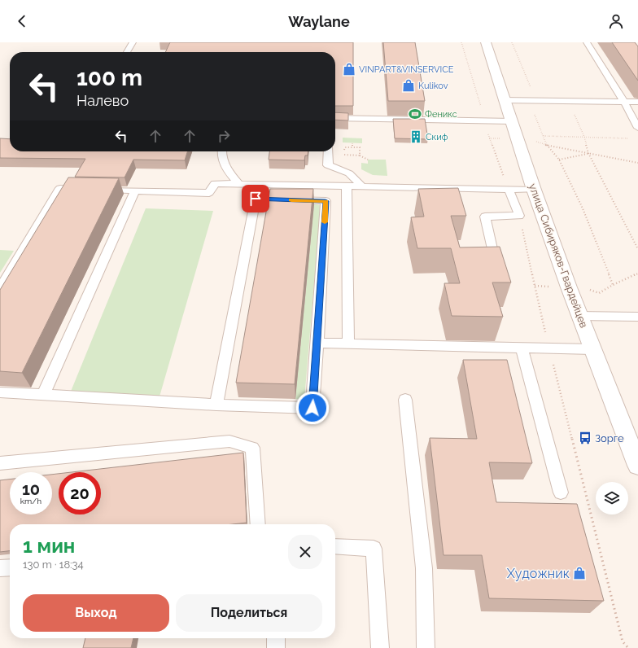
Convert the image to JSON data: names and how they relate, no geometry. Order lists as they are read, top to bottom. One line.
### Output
{"streets":{"street":["улица Сибиряков-Гвардейцев"]},"places":{"shop":["VINPART&VINSERVICE","Kulikov","Художник"],"sports":["Феникс"],"building":["Скиф"],"bus stop":["Зорге"]},"page":{"header":"Waylane","turn":["100 m","Налево"],"speed":"10 km/h","limit":"20","heading":["1 мин","130 m · 18:34"],"buttons":["Выход","Поделиться"]}}
